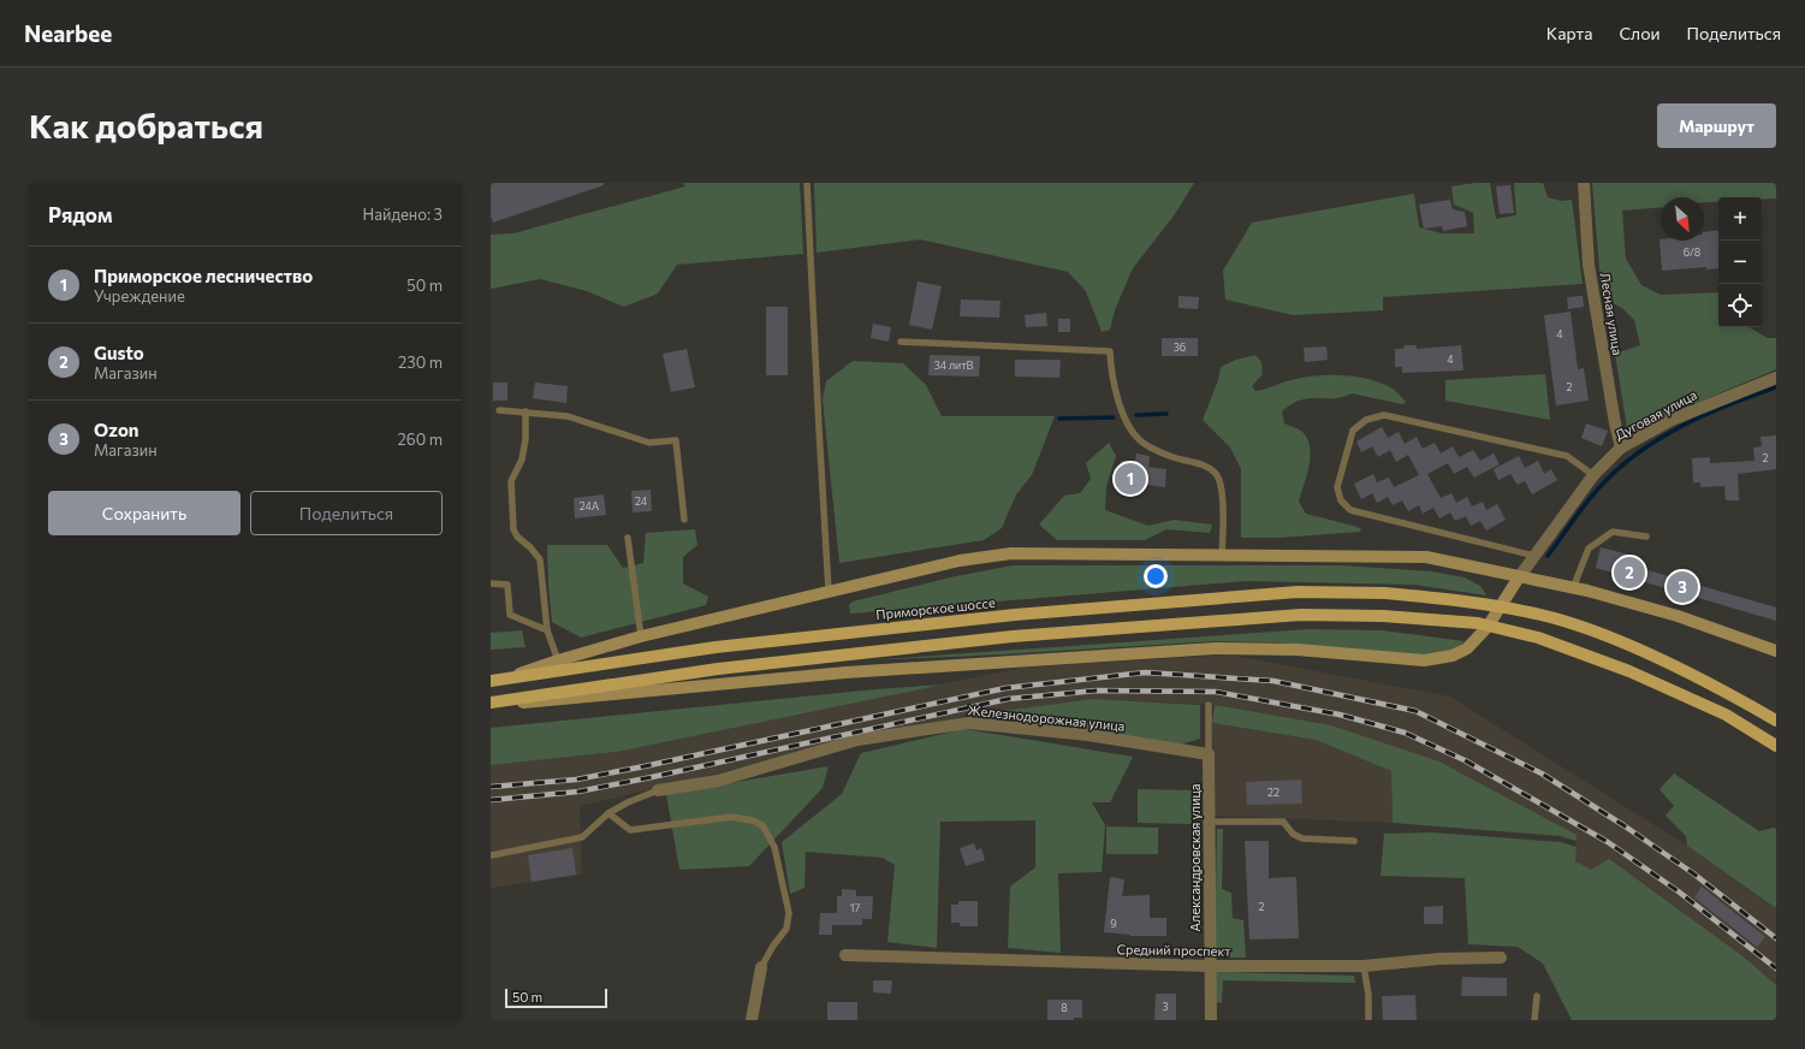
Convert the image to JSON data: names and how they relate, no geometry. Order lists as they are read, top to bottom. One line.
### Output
{"streets":{"main road":["Приморское шоссе"],"street":["Лесная улица","Дуговая улица","Железнодорожная улица","Александровская улица","Средний проспект"]},"crossings":[["Лесная улица","Дуговая улица"],["Железнодорожная улица","Александровская улица"],["Александровская улица","Средний проспект"]],"house_numbers":["6/8","4","36","4","34 литВ","2","2","24","24А","22","2","17","9","3","8"],"scale_bar":"50 m","north":"bottom right","page":{"header":"Nearbee","nav":["Карта","Слои","Поделиться"],"buttons":["Маршрут",["Сохранить","Поделиться"]],"title":"Как добраться","heading":["Рядом","Найдено: 3"],"map_buttons":["+","−"],"list":[{"mark":"1","name":"Приморское лесничество","note":"Учреждение","value":"50 m"},{"mark":"2","name":"Gusto","note":"Магазин","value":"230 m"},{"mark":"3","name":"Ozon","note":"Магазин","value":"260 m"}],"pins":["1","2","3"],"scale":"50 m"}}
